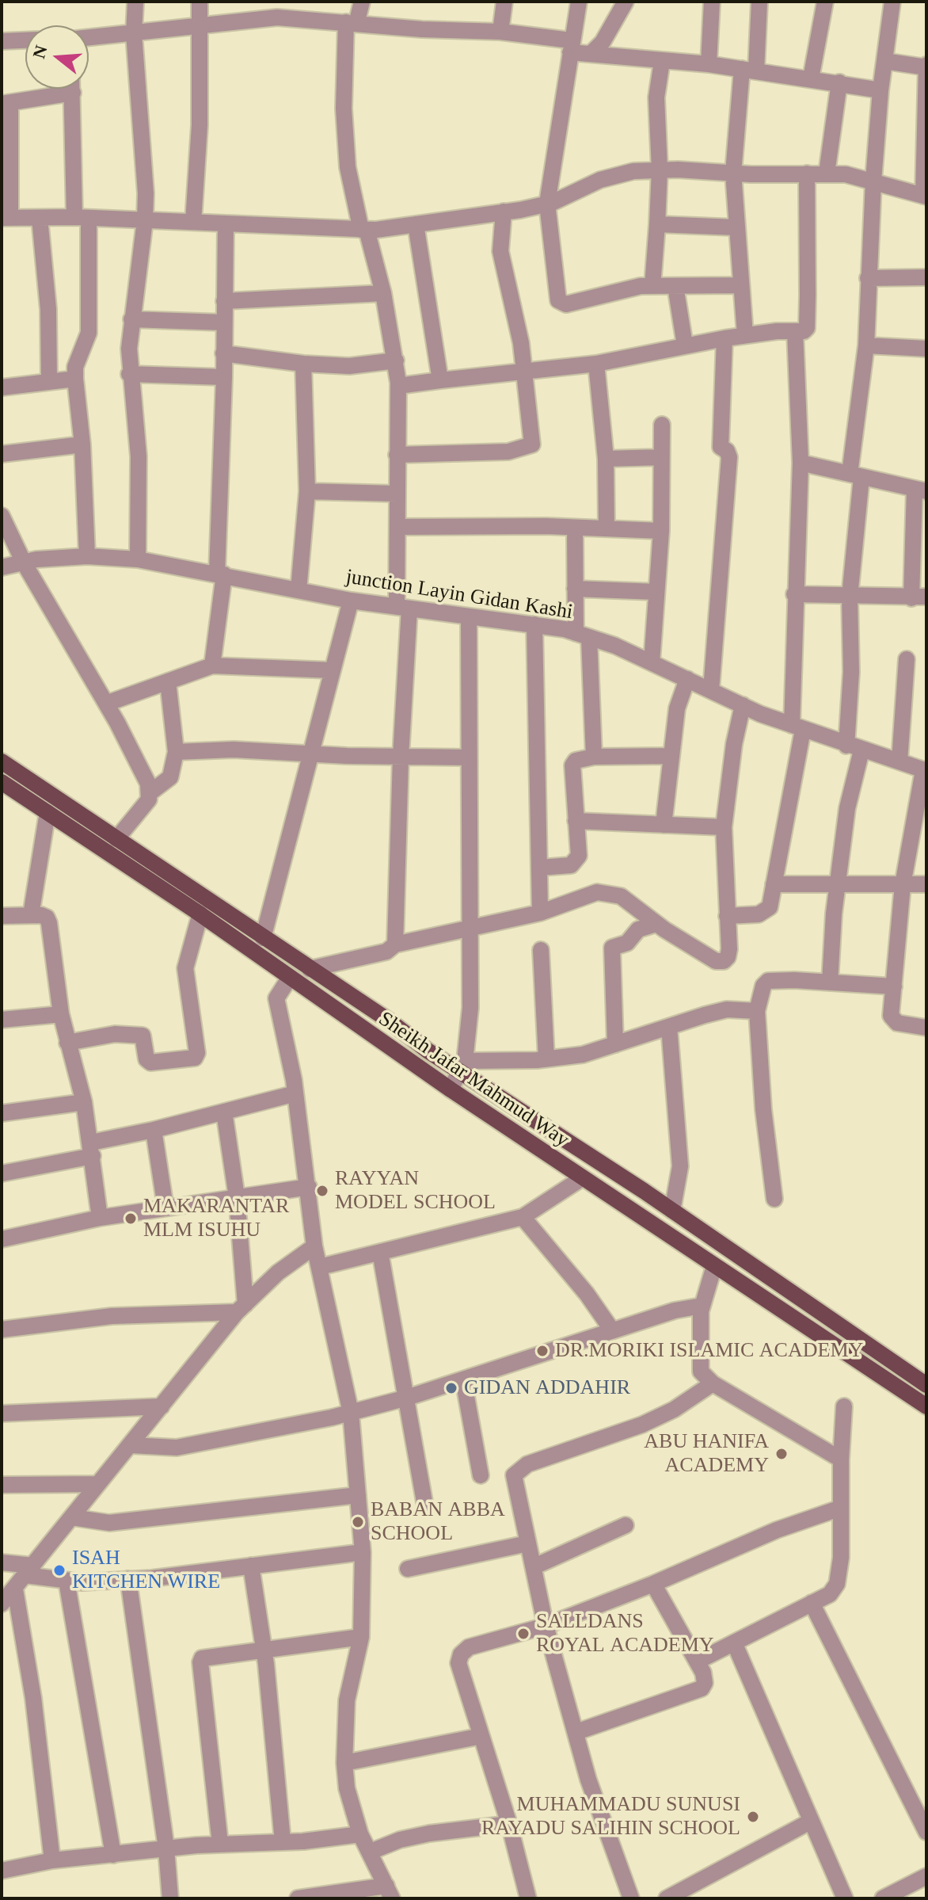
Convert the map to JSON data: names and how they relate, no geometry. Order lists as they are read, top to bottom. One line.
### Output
{"streets":{"main road":["Sheikh Jafar Mahmud Way"],"street":["junction Layin Gidan Kashi"]},"places":["RAYYAN MODEL SCHOOL","MAKARANTAR MLM ISUHU","DR.MORIKI ISLAMIC ACADEMY","GIDAN ADDAHIR","ABU HANIFA ACADEMY","BABAN ABBA SCHOOL","ISAH KITCHEN WIRE","SALLDANS ROYAL ACADEMY","MUHAMMADU SUNUSI RAYADU SALIHIN SCHOOL"],"north":"left"}
